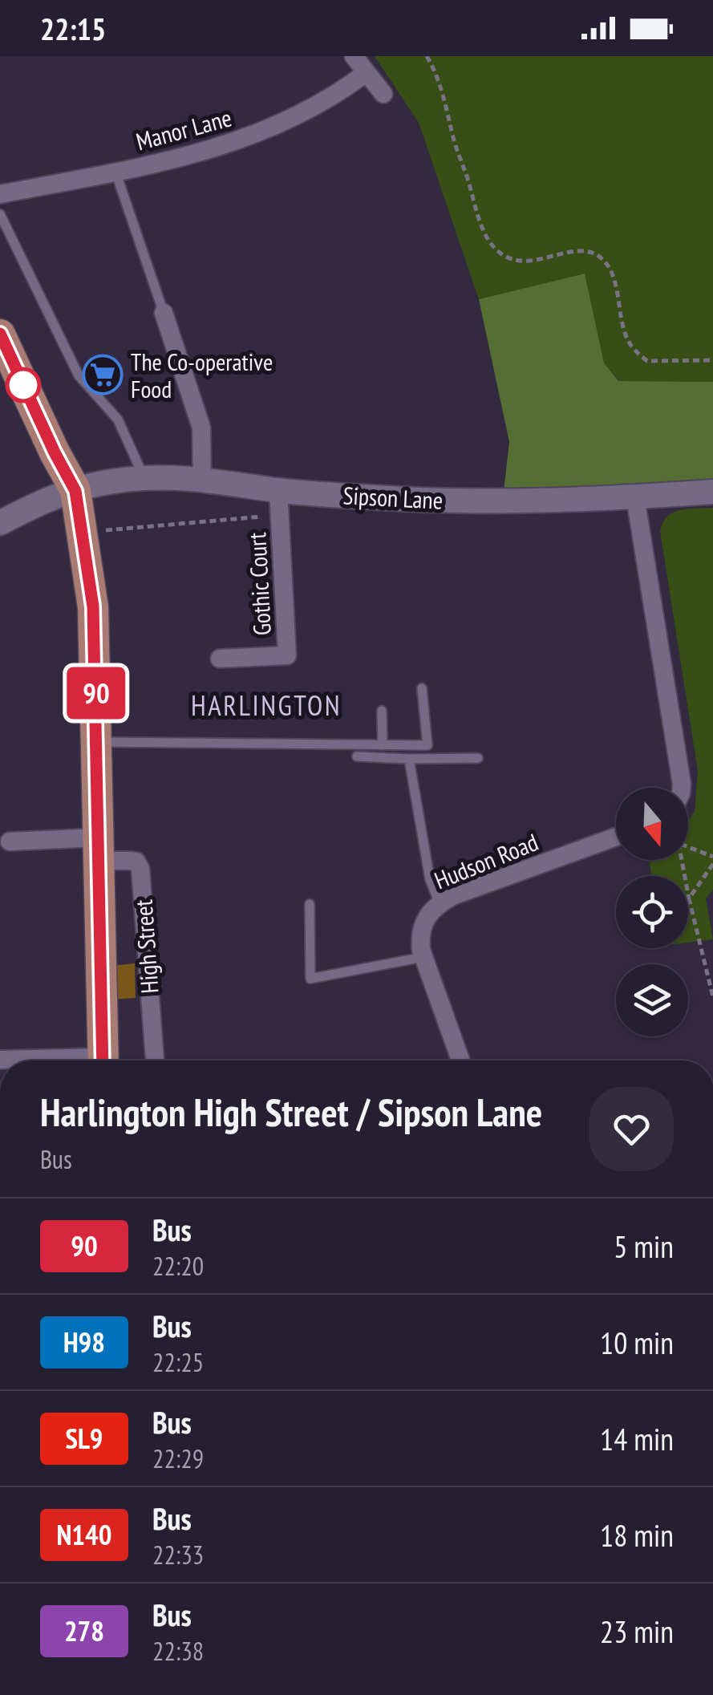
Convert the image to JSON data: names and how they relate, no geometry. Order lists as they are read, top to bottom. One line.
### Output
{"streets":{"main road":["High Street"],"street":["Manor Lane","Sipson Lane","Gothic Court","Hudson Road"]},"crossings":[["Sipson Lane","Gothic Court"],["Sipson Lane","High Street"]],"districts":["HARLINGTON"],"places":{"supermarket":["The Co-operative Food"]},"lines":["bus line 90"],"north":"bottom","page":{"status":"22:15","on_map":"90","heading":["Harlington High Street / Sipson Lane","Bus"],"list":[{"mark":"90","name":"Bus","note":"22:20","value":"5 min"},{"mark":"H98","name":"Bus","note":"22:25","value":"10 min"},{"mark":"SL9","name":"Bus","note":"22:29","value":"14 min"},{"mark":"N140","name":"Bus","note":"22:33","value":"18 min"},{"mark":"278","name":"Bus","note":"22:38","value":"23 min"}]}}
